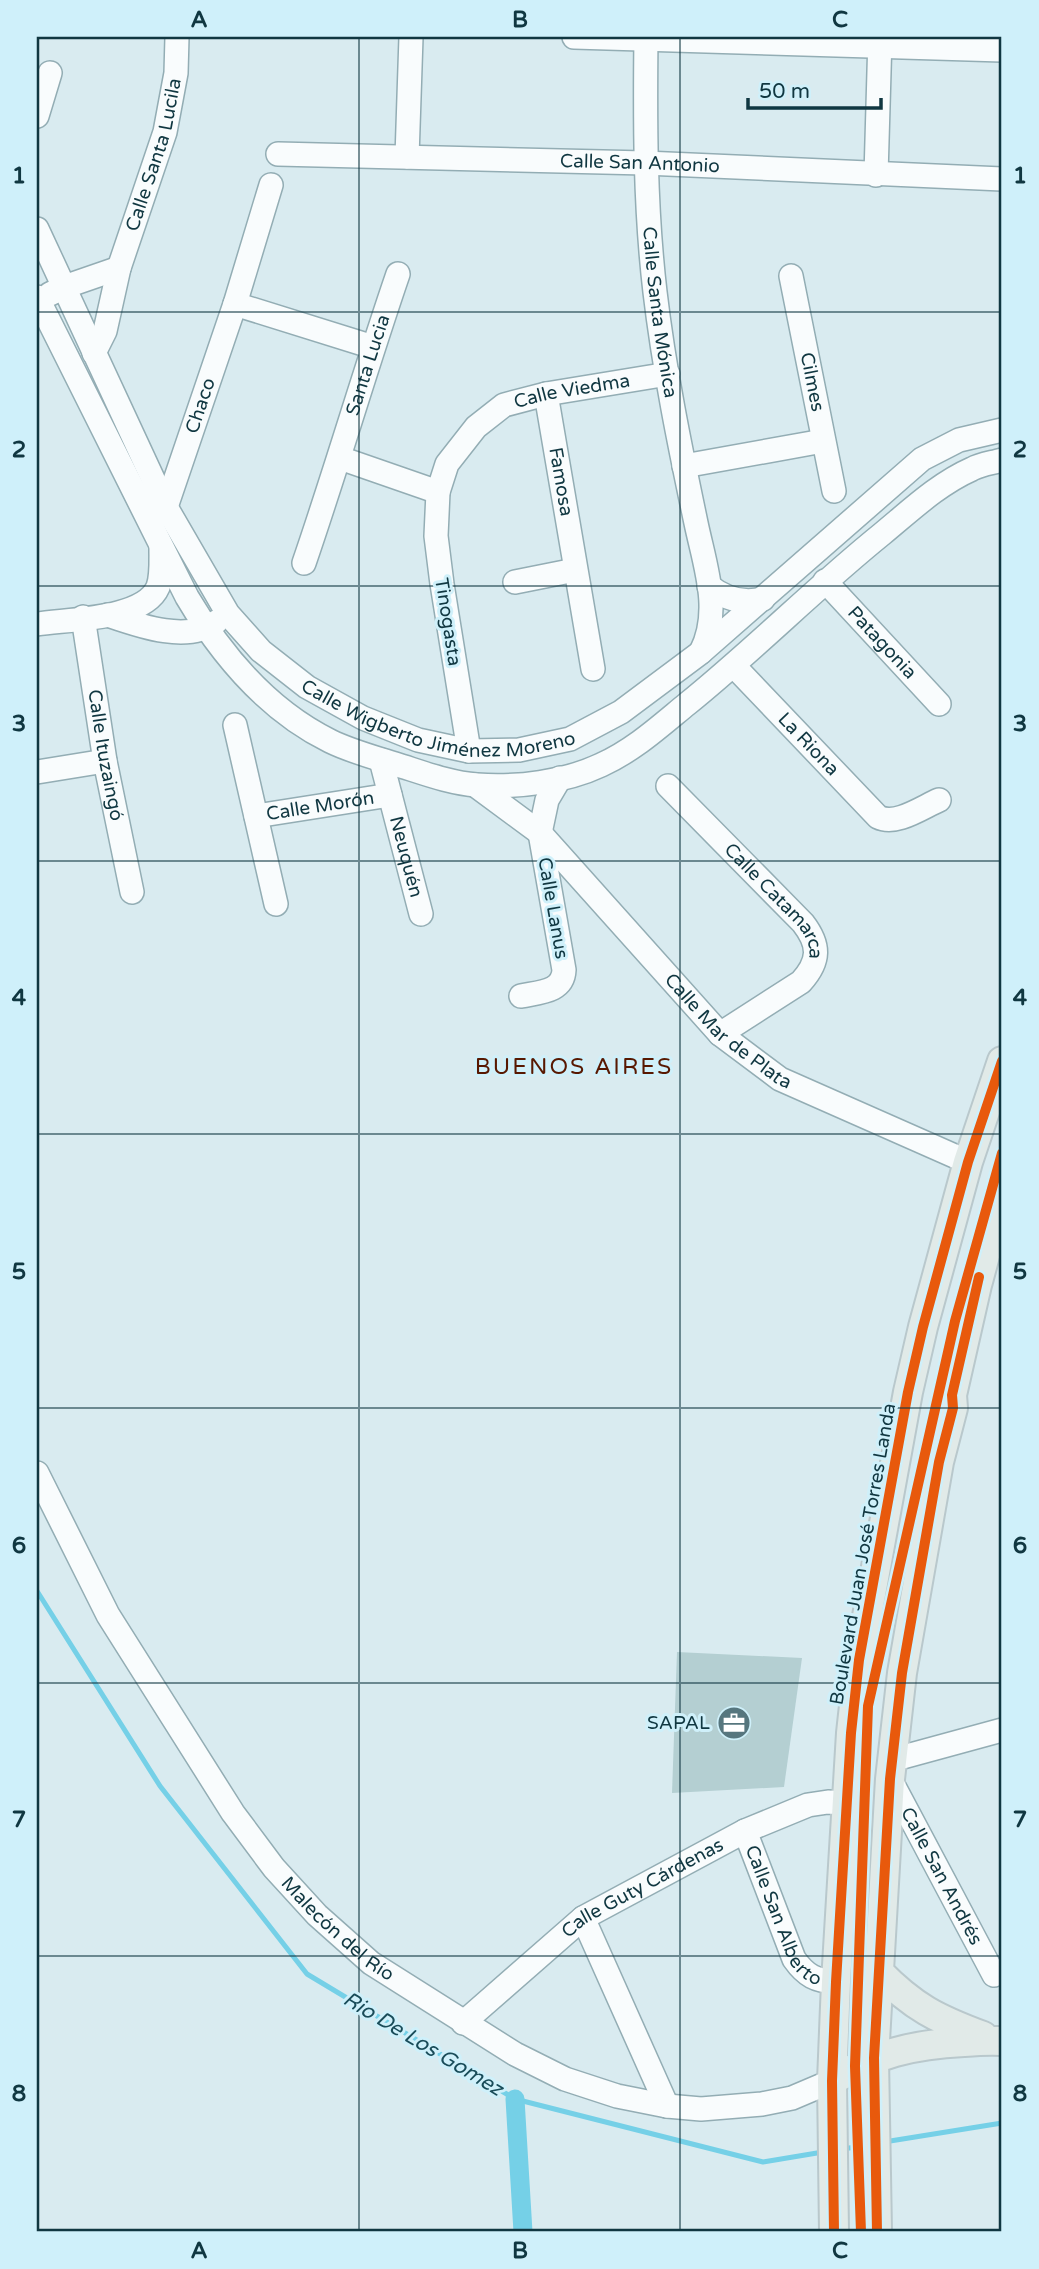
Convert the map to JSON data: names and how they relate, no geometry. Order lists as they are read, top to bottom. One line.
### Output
{"streets":{"main road":["Boulevard Juan José Torres Landa"],"street":["Calle Santa Lucila","Calle San Antonio","Calle Santa Mónica","Santa Lucia","Cilmes","Calle Viedma","Chaco","Famosa","Tinogasta","Patagonia","Calle Wigberto Jiménez Moreno","La Riona","Calle Ituzaingó","Calle Morón","Neuquén","Calle Catamarca","Calle Lanus","Calle Mar de Plata","Calle San Andrés","Calle Guty Cárdenas","Calle San Alberto","Malecón del Río"]},"crossings":[["Calle Santa Lucila","Calle Wigberto Jiménez Moreno"],["Calle San Antonio","Calle Santa Mónica"],["Calle Santa Mónica","Calle Viedma"],["Calle Santa Mónica","Calle Wigberto Jiménez Moreno"],["Calle Viedma","Famosa"],["Calle Viedma","Tinogasta"],["Chaco","Calle Wigberto Jiménez Moreno"],["Tinogasta","Calle Wigberto Jiménez Moreno"],["Patagonia","Calle Wigberto Jiménez Moreno"],["Calle Wigberto Jiménez Moreno","La Riona"],["Calle Wigberto Jiménez Moreno","Neuquén"],["Calle Wigberto Jiménez Moreno","Calle Mar de Plata"],["Calle Morón","Neuquén"],["Calle Catamarca","Calle Mar de Plata"],["Calle Lanus","Calle Mar de Plata"],["Calle Mar de Plata","Boulevard Juan José Torres Landa"],["Boulevard Juan José Torres Landa","Calle Guty Cárdenas"],["Boulevard Juan José Torres Landa","Calle San Alberto"],["Boulevard Juan José Torres Landa","Malecón del Río"],["Calle Guty Cárdenas","Calle San Alberto"],["Calle Guty Cárdenas","Malecón del Río"]],"districts":["BUENOS AIRES"],"water":["Rio De Los Gomez"],"places":{"office":["SAPAL"]},"scale_bar":"50 m","grid":{"columns":["A","B","C"],"rows":["1","2","3","4","5","6","7","8"]}}
